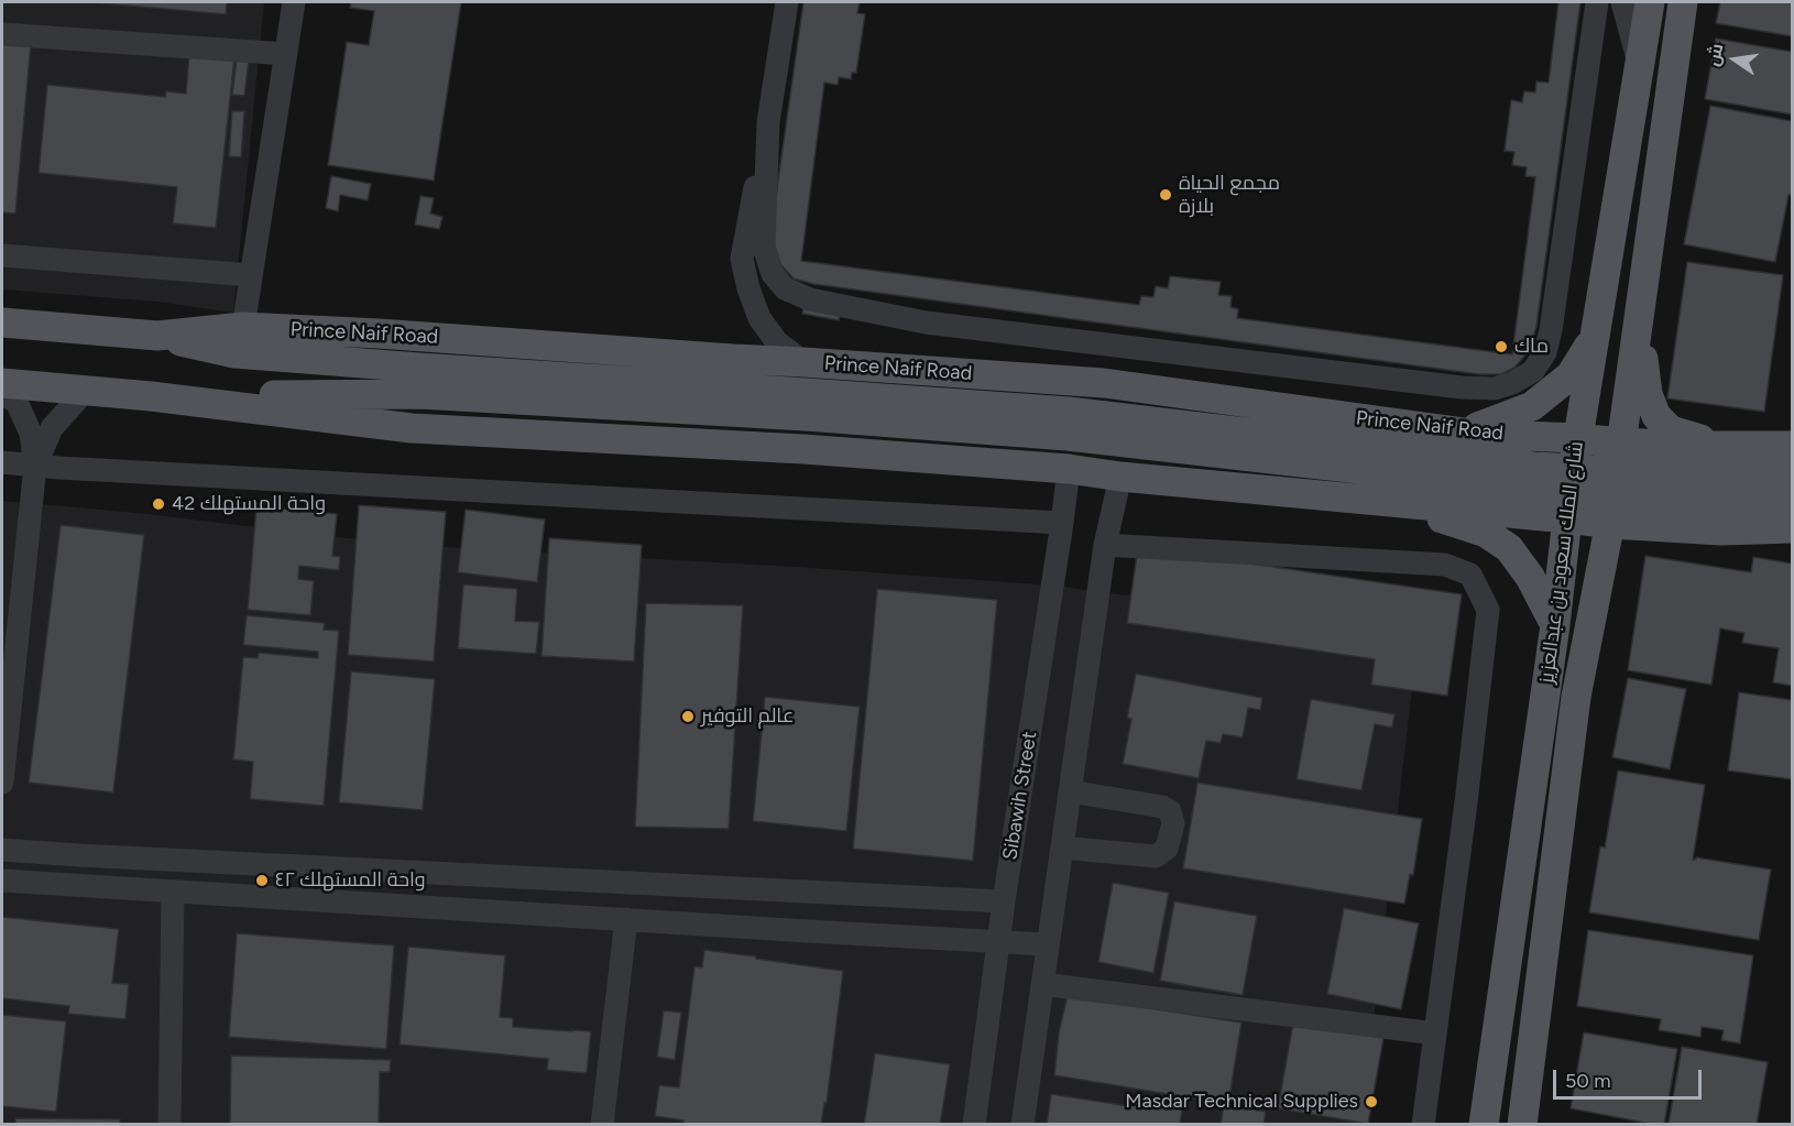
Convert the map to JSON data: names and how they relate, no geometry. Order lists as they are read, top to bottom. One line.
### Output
{"streets":{"main road":["Prince Naif Road","شارع الملك سعود بن عبدالعزيز"],"street":["Sibawih Street"]},"crossings":[["Prince Naif Road","شارع الملك سعود بن عبدالعزيز"]],"places":["مجمع الحياة بلازة","ماك","واحة المستهلك 42","عالم التوفير","واحة المستهلك ٤٢","Masdar Technical Supplies"],"scale_bar":"50 m","north":"left"}
